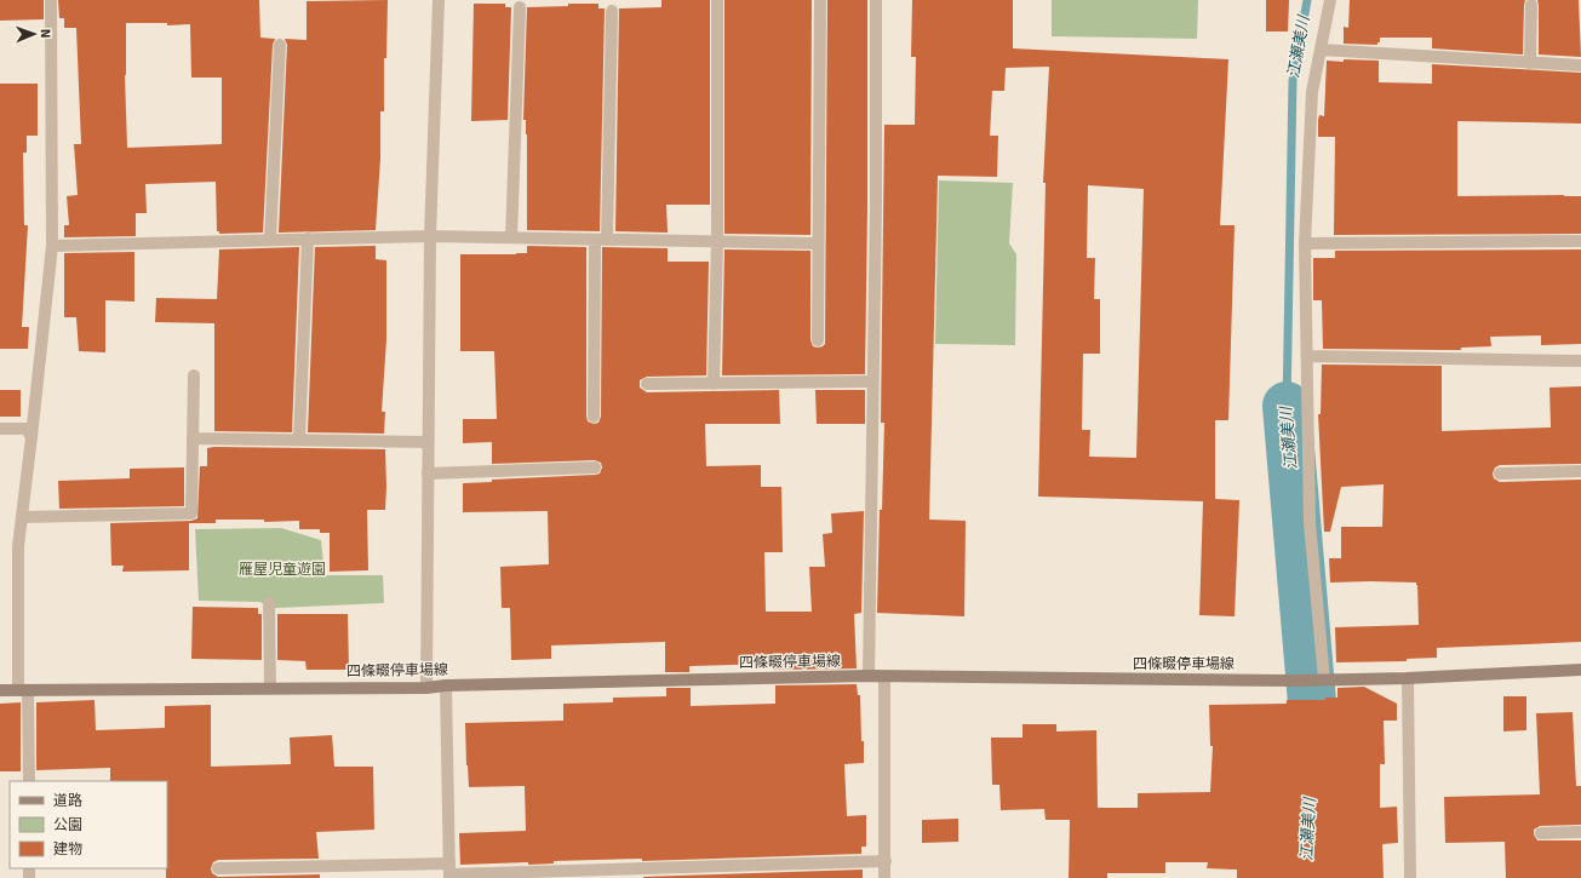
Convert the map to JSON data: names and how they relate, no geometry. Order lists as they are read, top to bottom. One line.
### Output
{"streets":{"main road":["四條畷停車場線"]},"water":["江瀬美川"],"parks":["雁屋児童遊園"],"legend":["道路","公園","建物"],"north":"right"}
